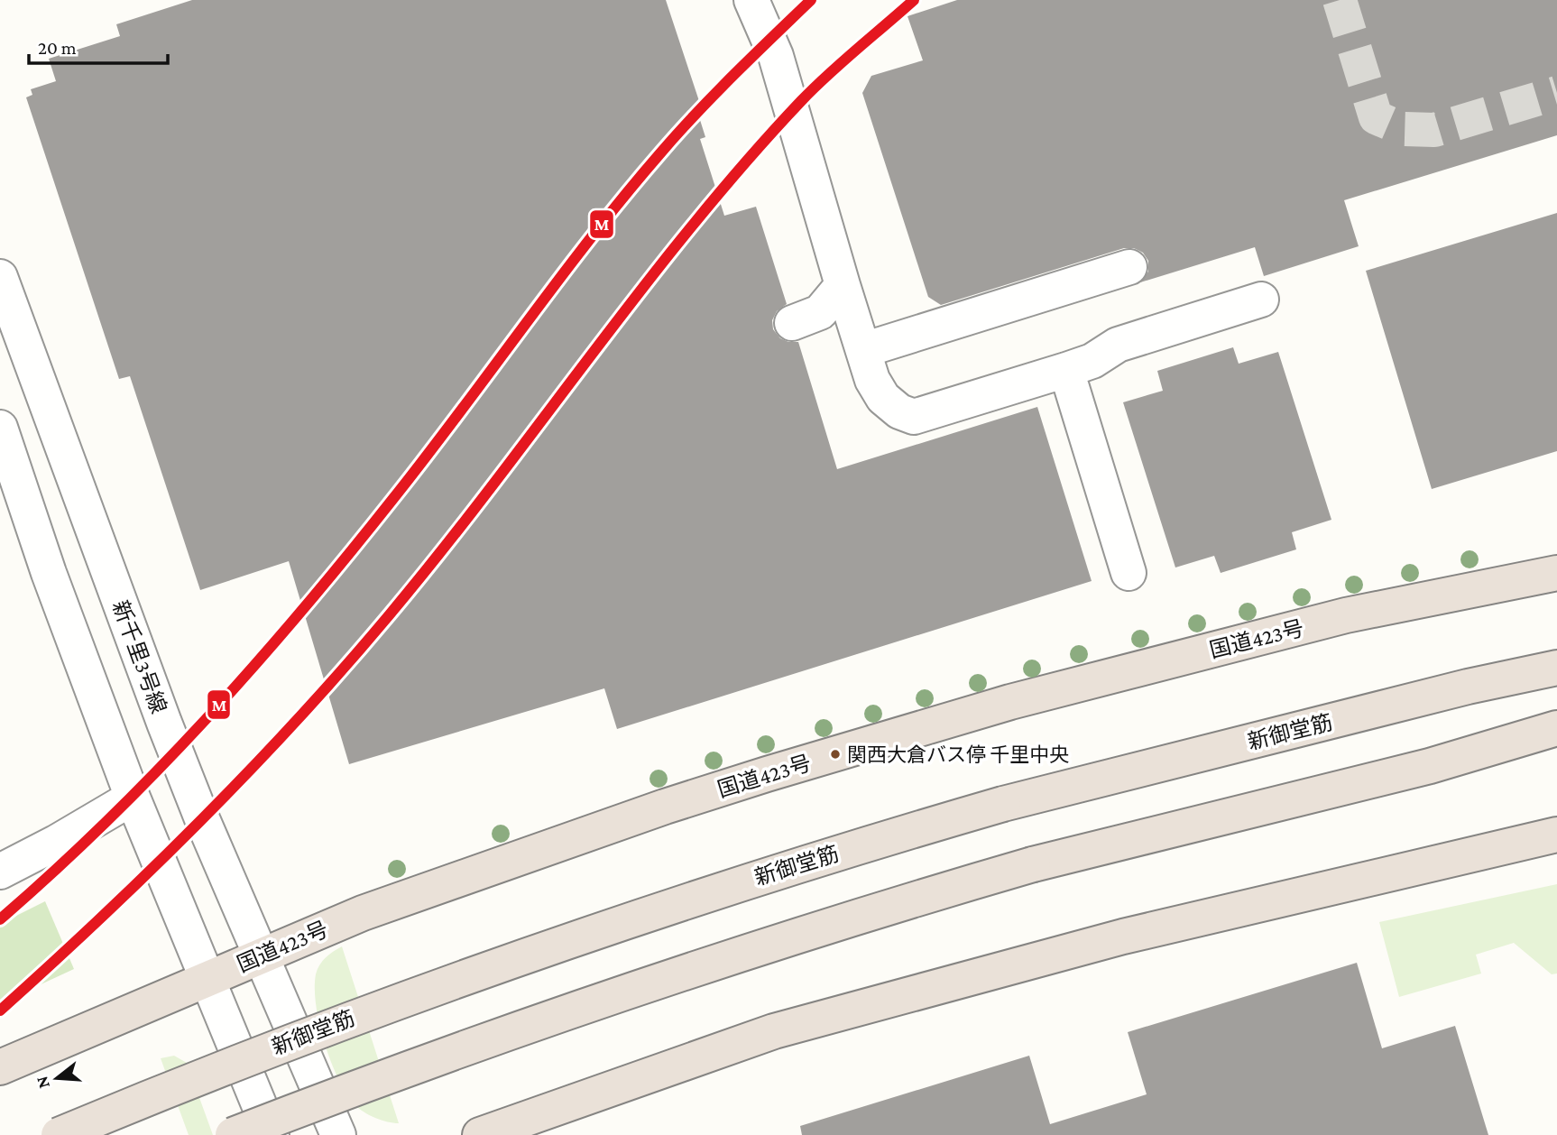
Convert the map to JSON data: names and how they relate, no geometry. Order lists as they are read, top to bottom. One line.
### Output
{"streets":{"highway":["国道423号","新御堂筋"],"street":["新千里3号線"]},"crossings":[["国道423号","新千里3号線"]],"places":["関西大倉バス停 千里中央"],"lines":["transit line M"],"scale_bar":"20 m","north":"left"}
